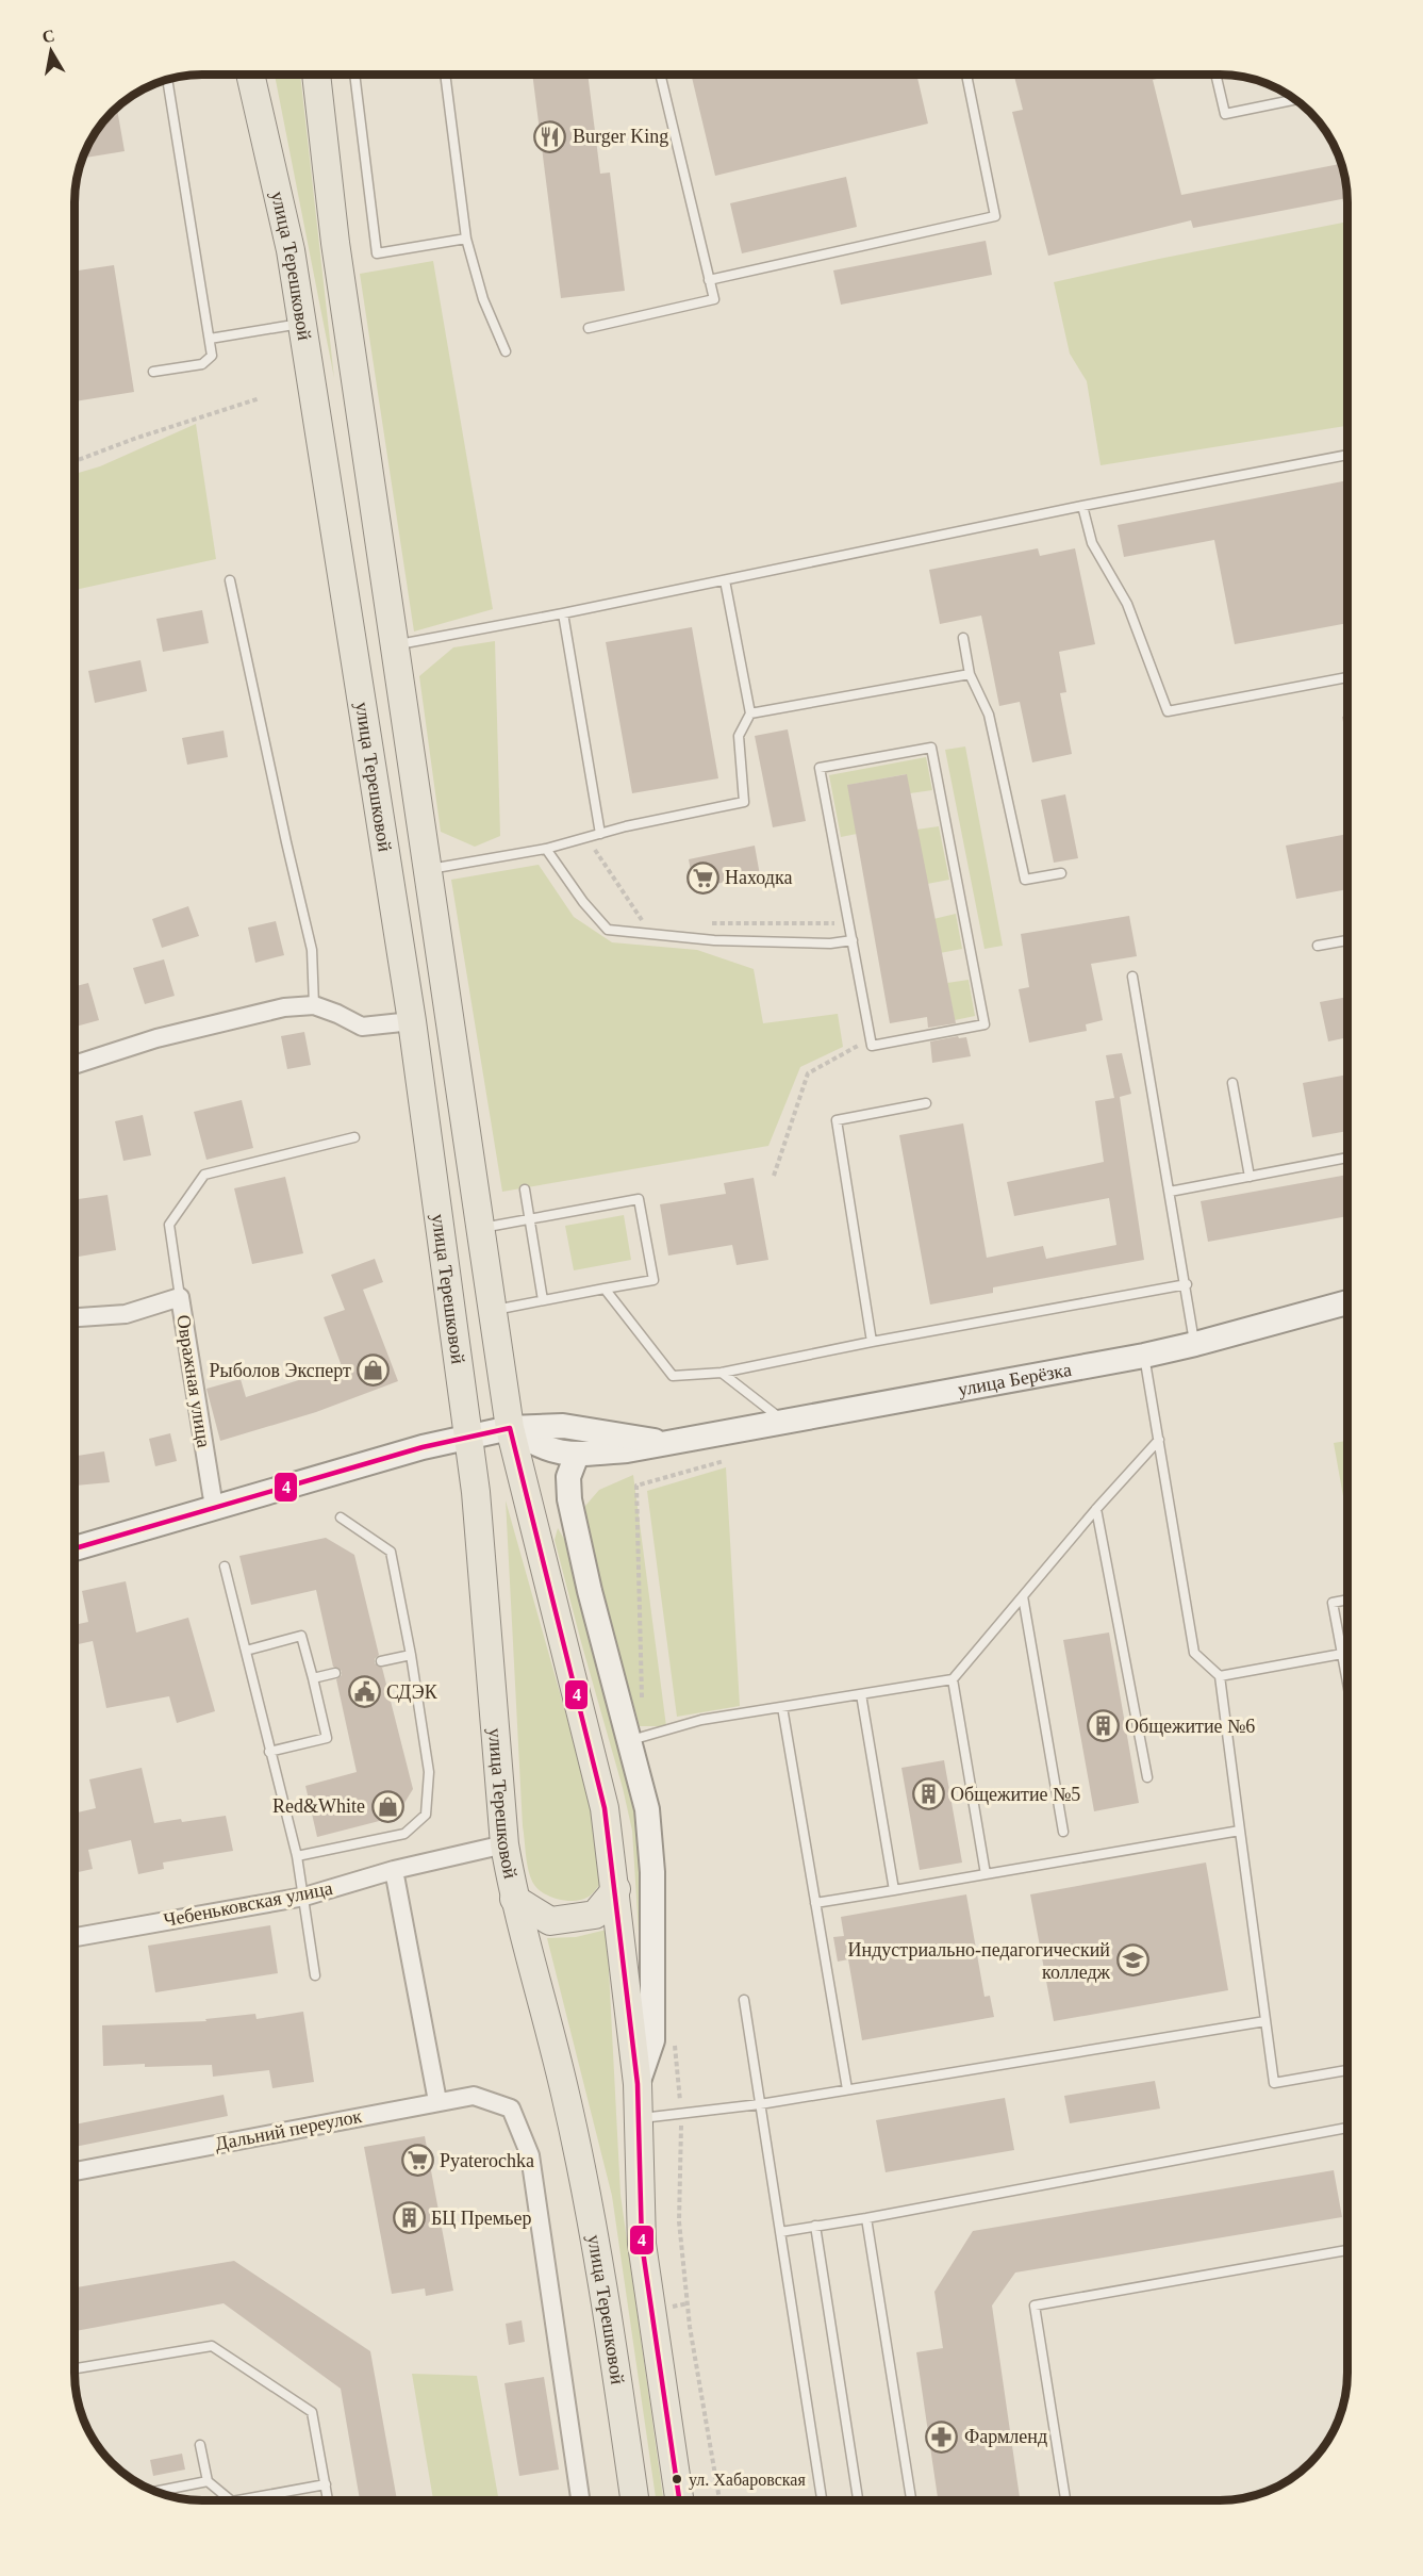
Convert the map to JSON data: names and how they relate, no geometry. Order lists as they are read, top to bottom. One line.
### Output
{"streets":{"main road":["улица Терешковой","улица Берёзка"],"street":["Овражная улица","Чебеньковская улица","Дальний переулок"]},"crossings":[["улица Терешковой","улица Берёзка"],["улица Терешковой","Чебеньковская улица"],["улица Берёзка","Овражная улица"]],"places":{"restaurant":["Burger King"],"supermarket":["Находка","Pyaterochka"],"shop":["Рыболов Эксперт","Red&White"],"public building":["СДЭК"],"building":["Общежитие №6","Общежитие №5","БЦ Премьер"],"school or university":["Индустриально-педагогический колледж"],"pharmacy":["Фармленд"],"other":["ул. Хабаровская"]},"lines":["transit line 4"],"north":"top"}
